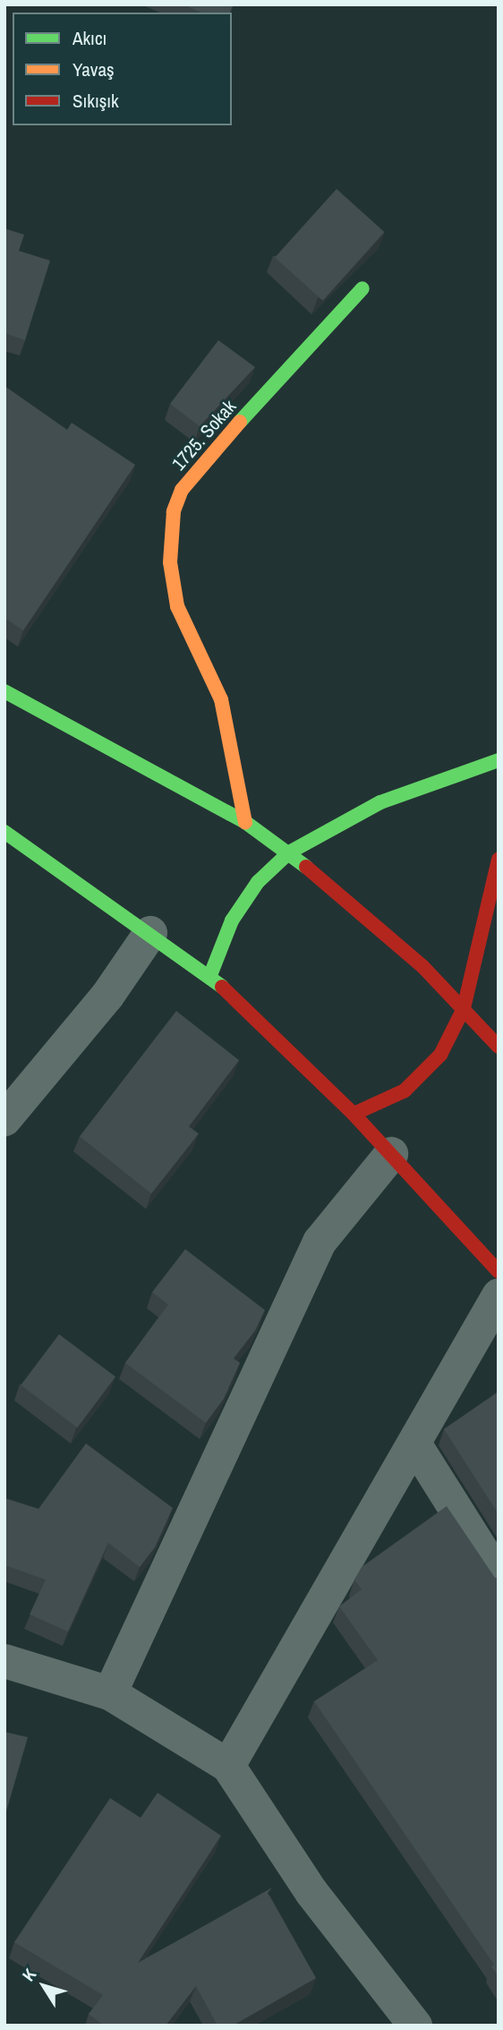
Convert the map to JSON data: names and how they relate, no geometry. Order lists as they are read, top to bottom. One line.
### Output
{"streets":{"street":["1725. Sokak"]},"legend":["Akıcı","Yavaş","Sıkışık"],"north":"top left"}
